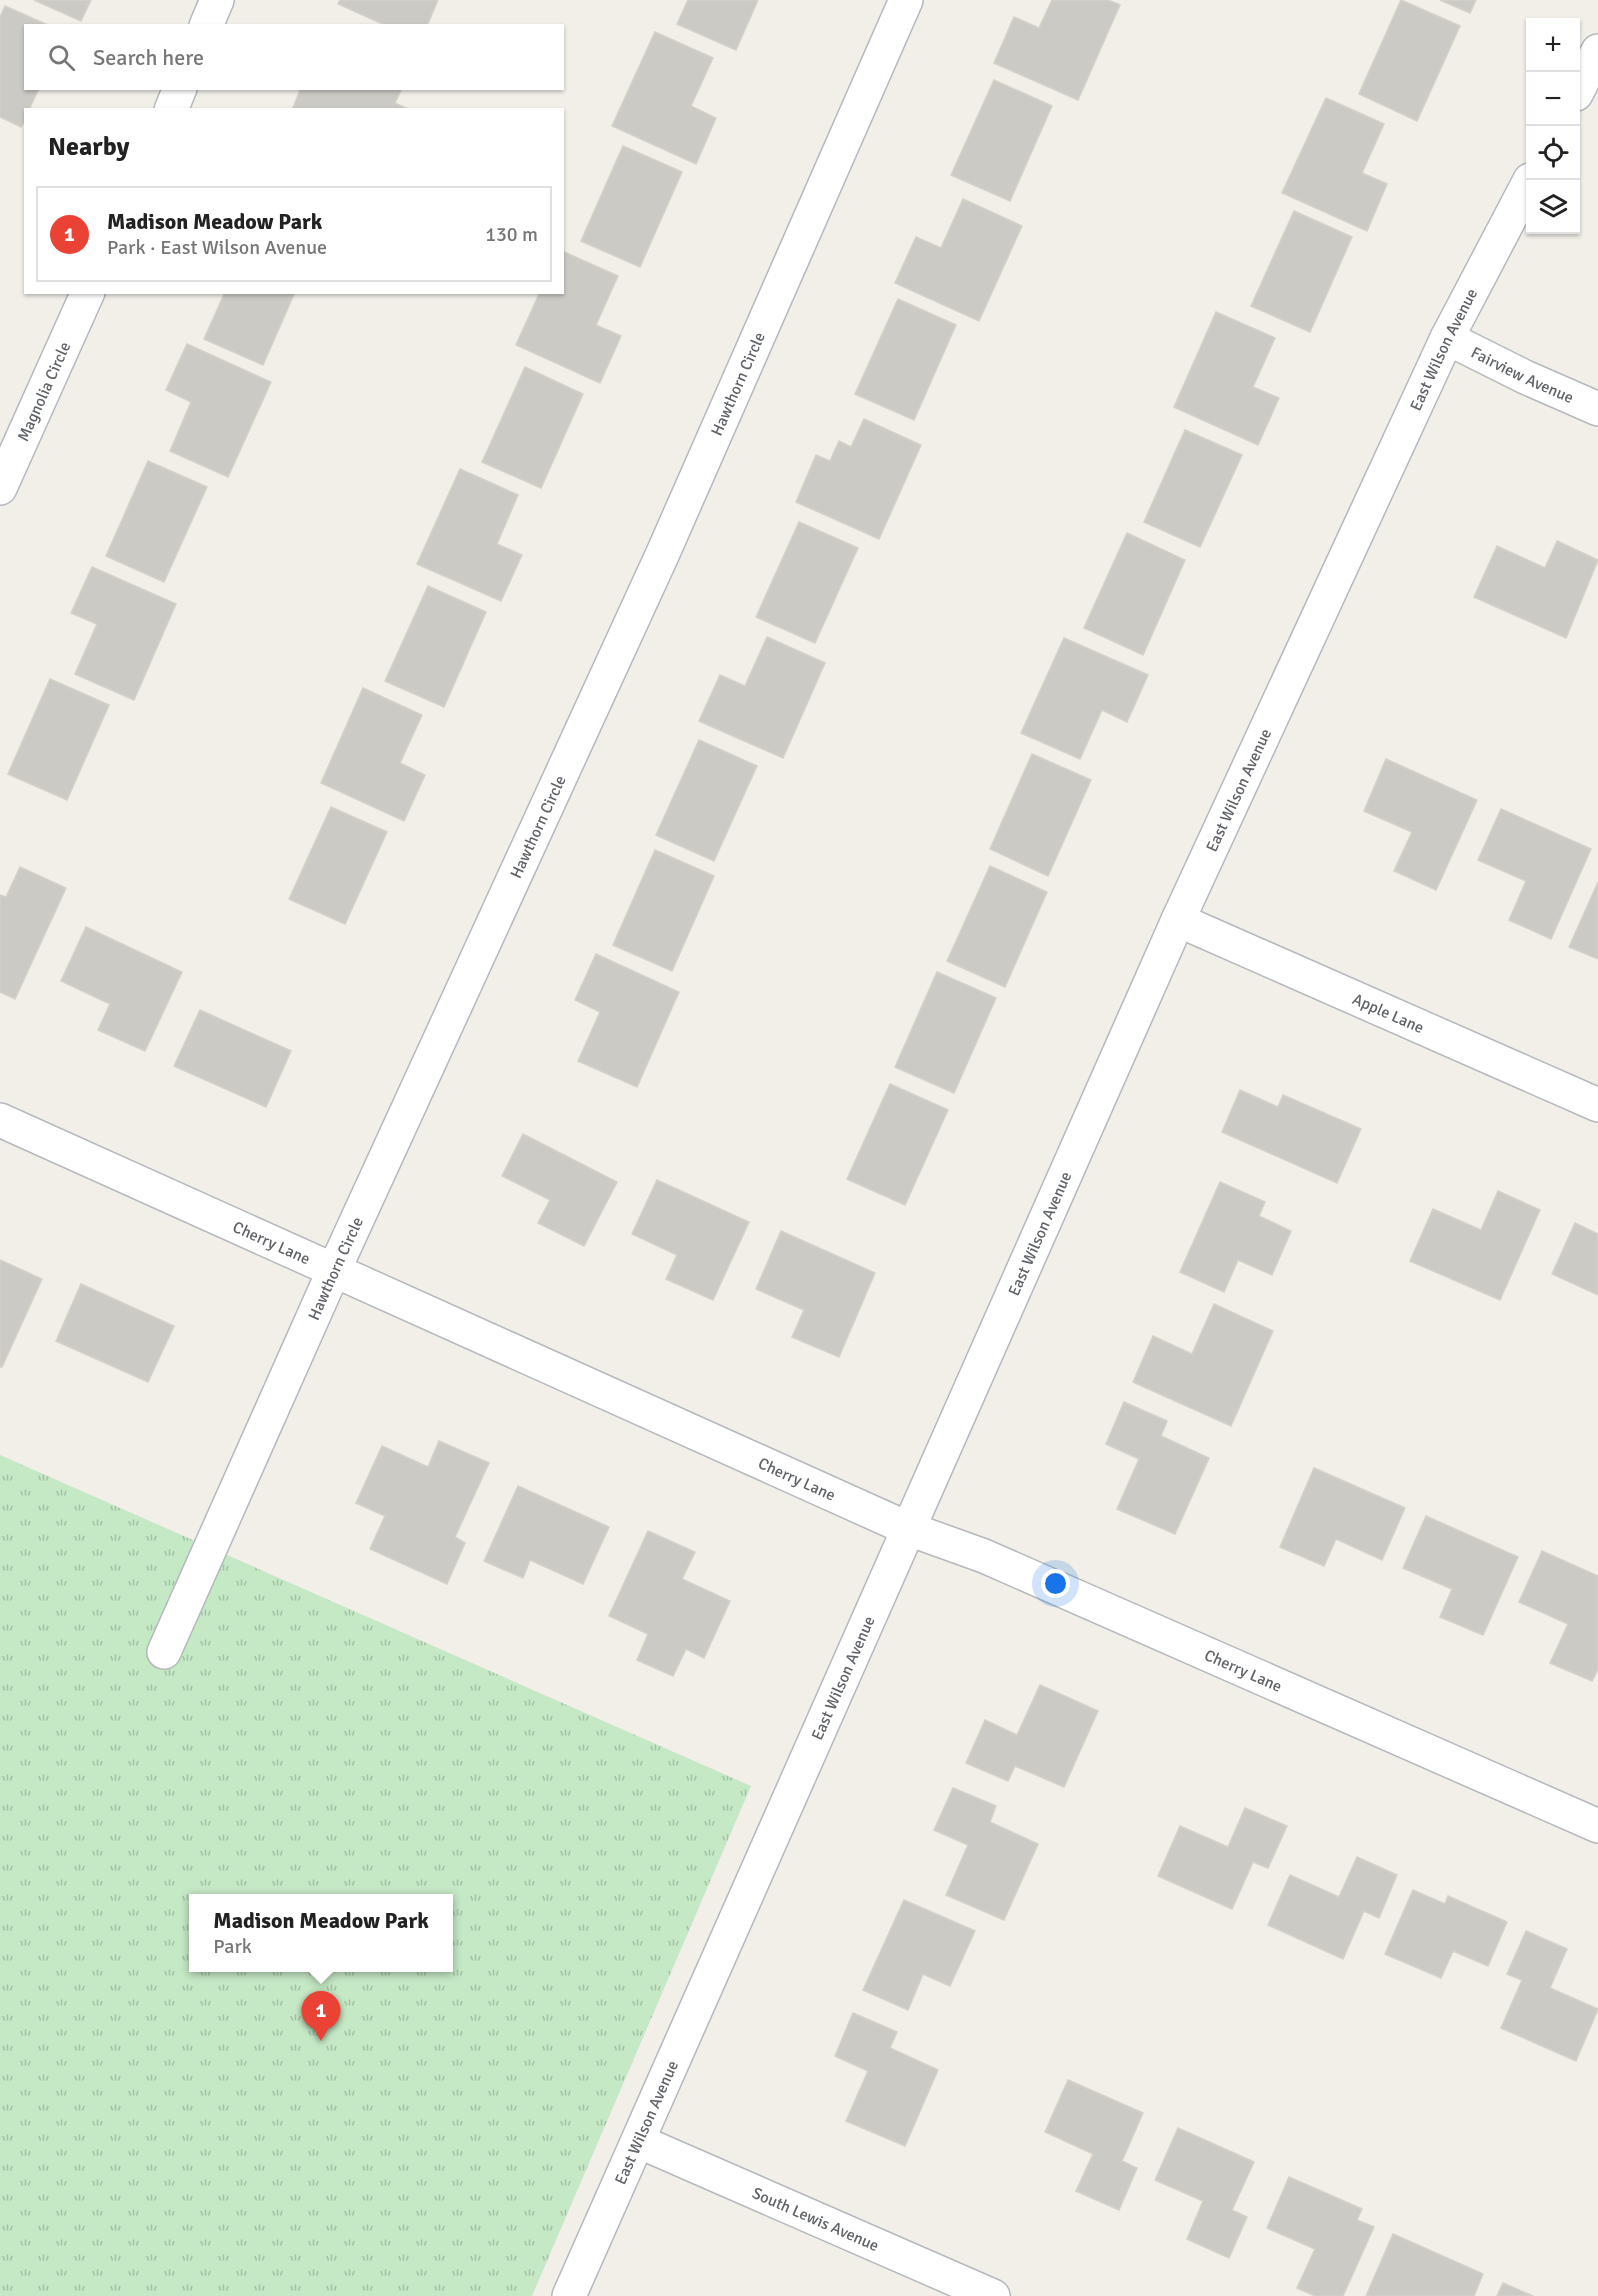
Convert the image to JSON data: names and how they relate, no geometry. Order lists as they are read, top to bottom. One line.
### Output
{"streets":{"street":["East Wilson Avenue","Fairview Avenue","Hawthorn Circle","Magnolia Circle","Apple Lane","Cherry Lane","South Lewis Avenue"]},"crossings":[["East Wilson Avenue","Fairview Avenue"],["East Wilson Avenue","Apple Lane"],["East Wilson Avenue","Cherry Lane"],["East Wilson Avenue","South Lewis Avenue"],["Hawthorn Circle","Cherry Lane"]],"page":{"map_buttons":["+","−"],"search":"Search here","heading":"Nearby","list":[{"mark":"1","name":"Madison Meadow Park","note":"Park · East Wilson Avenue","value":"130 m"}],"popup":["Madison Meadow Park","Park"],"pins":"1"}}
